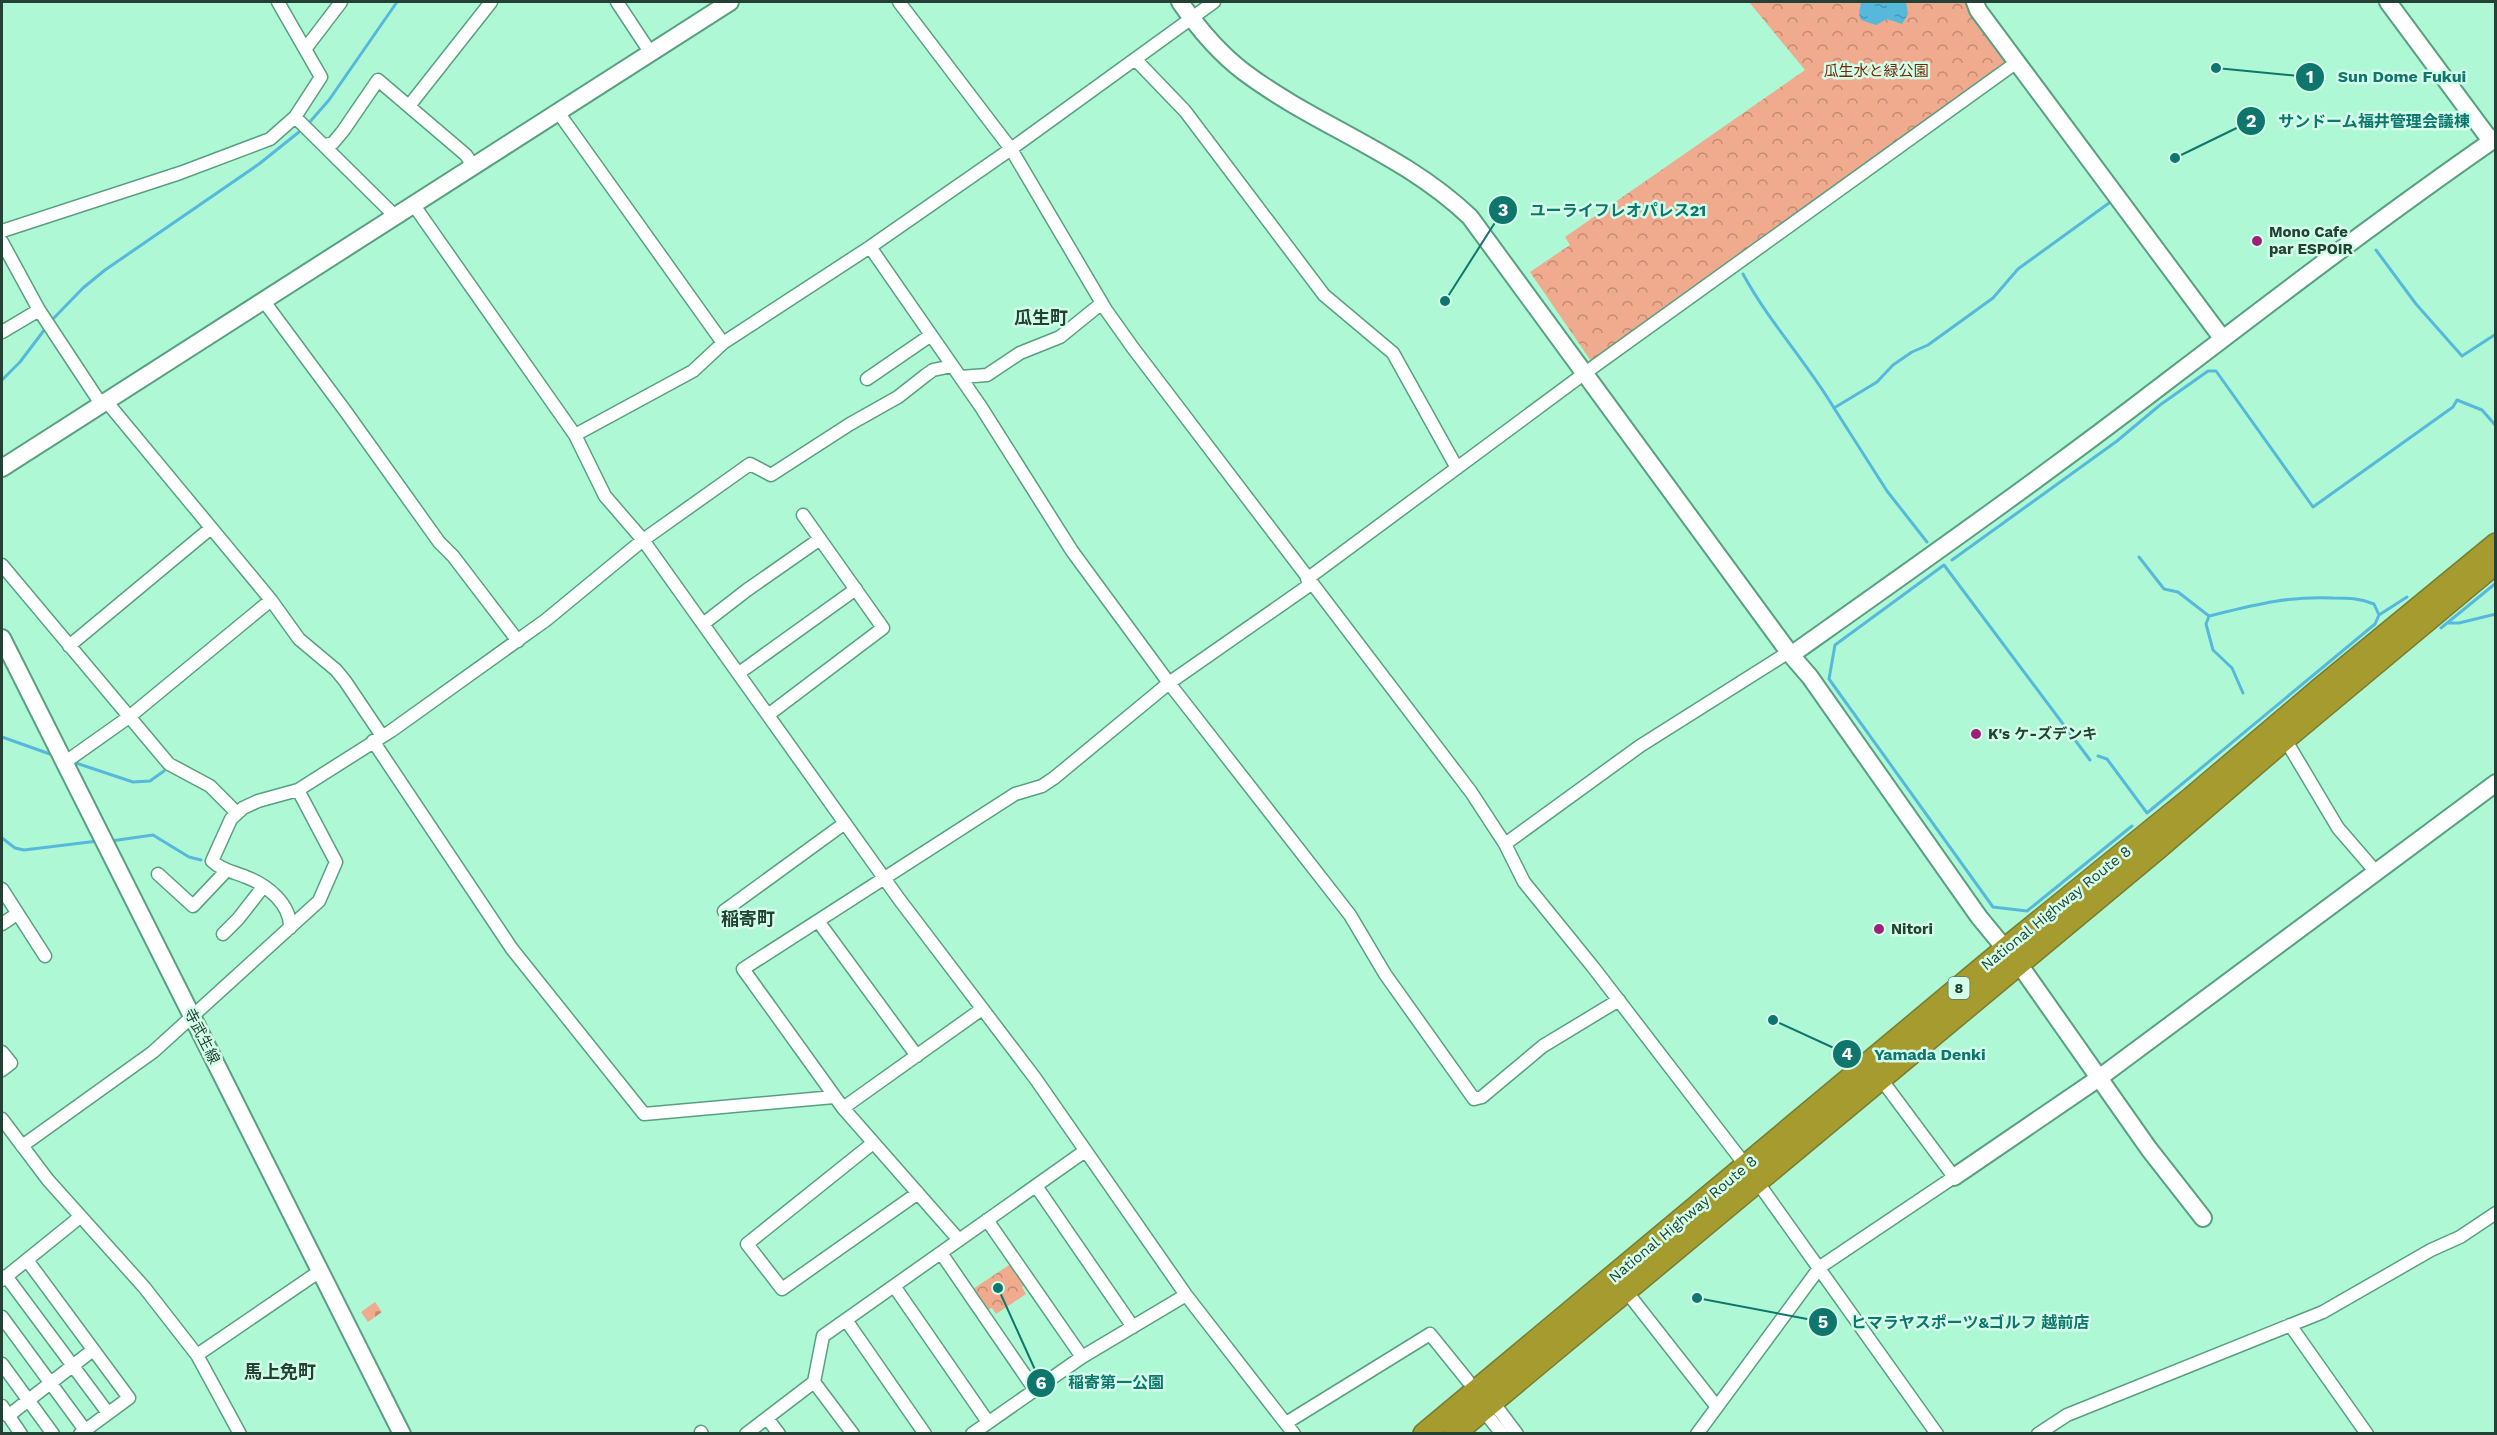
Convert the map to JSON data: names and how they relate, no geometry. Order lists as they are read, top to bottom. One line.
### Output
{"streets":{"highway":["National Highway Route 8","8"],"street":["寺武生線"]},"districts":["瓜生町","稲寄町","馬上免町"],"parks":["瓜生水と緑公園"],"places":["Sun Dome Fukui","サンドーム福井管理会議棟","Mono Cafe par ESPOIR","ユーライフレオパレス21","K's ケ-ズデンキ","Nitori","Yamada Denki","稲寄第一公園","ヒマラヤスポーツ&ゴルフ 越前店"]}
